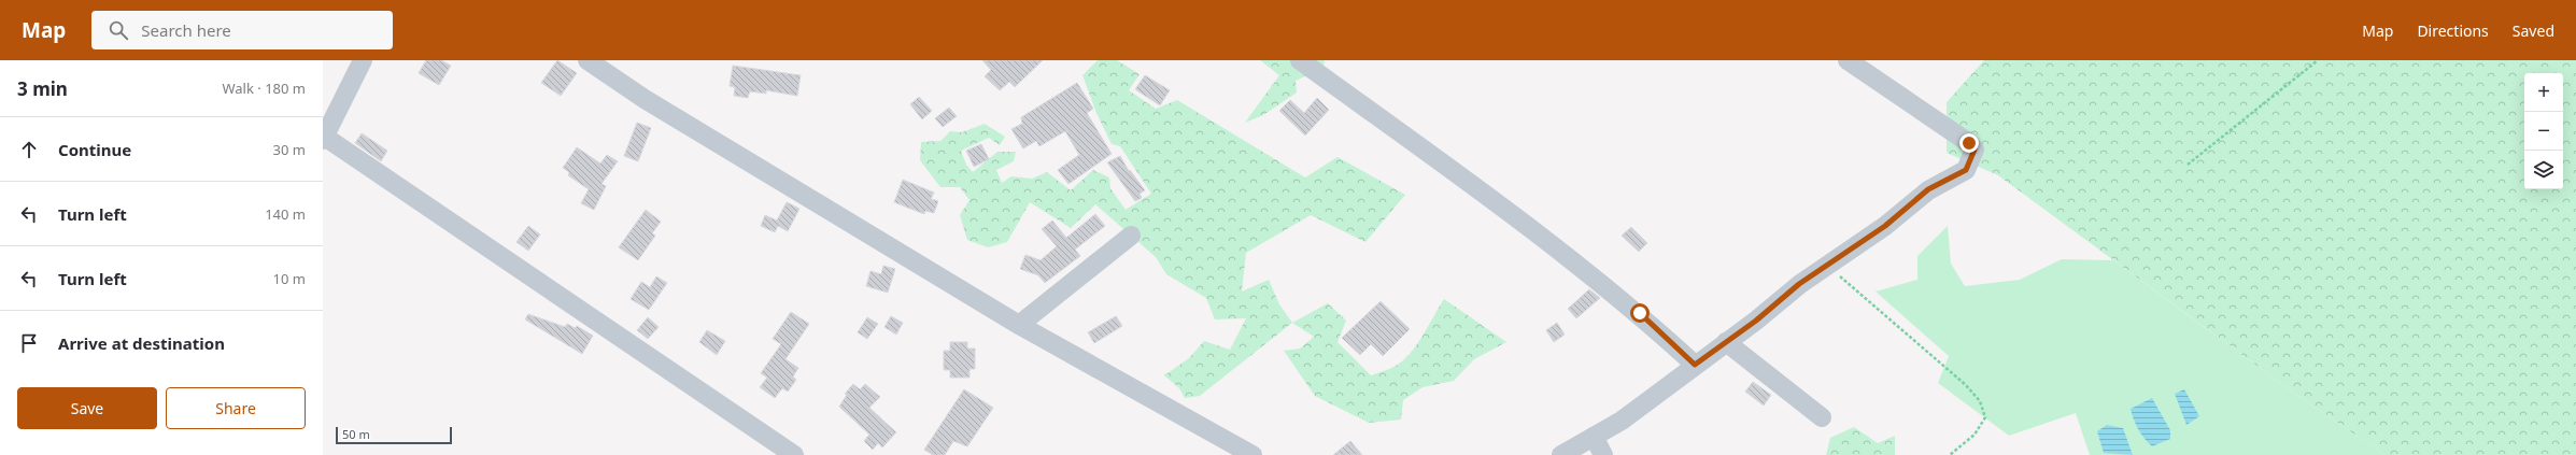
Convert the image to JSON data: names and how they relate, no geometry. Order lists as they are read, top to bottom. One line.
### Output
{"scale_bar":"50 m","page":{"header":"Map","search":"Search here","nav":["Map","Directions","Saved"],"heading":["3 min","Walk · 180 m"],"map_buttons":["+","−"],"list":[["Continue","30 m"],["Turn left","140 m"],["Turn left","10 m"],"Arrive at destination"],"buttons":["Save","Share"],"scale":"50 m"}}
